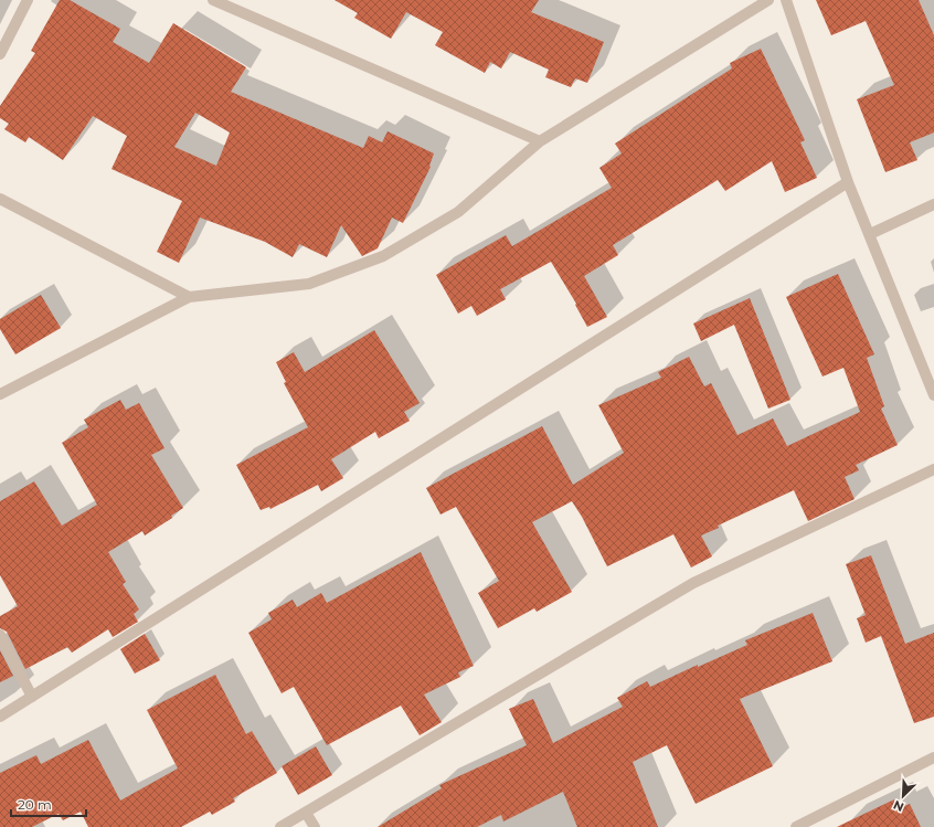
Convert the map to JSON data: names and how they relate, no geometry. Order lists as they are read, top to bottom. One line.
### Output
{"scale_bar":"20 m","north":"bottom left"}
